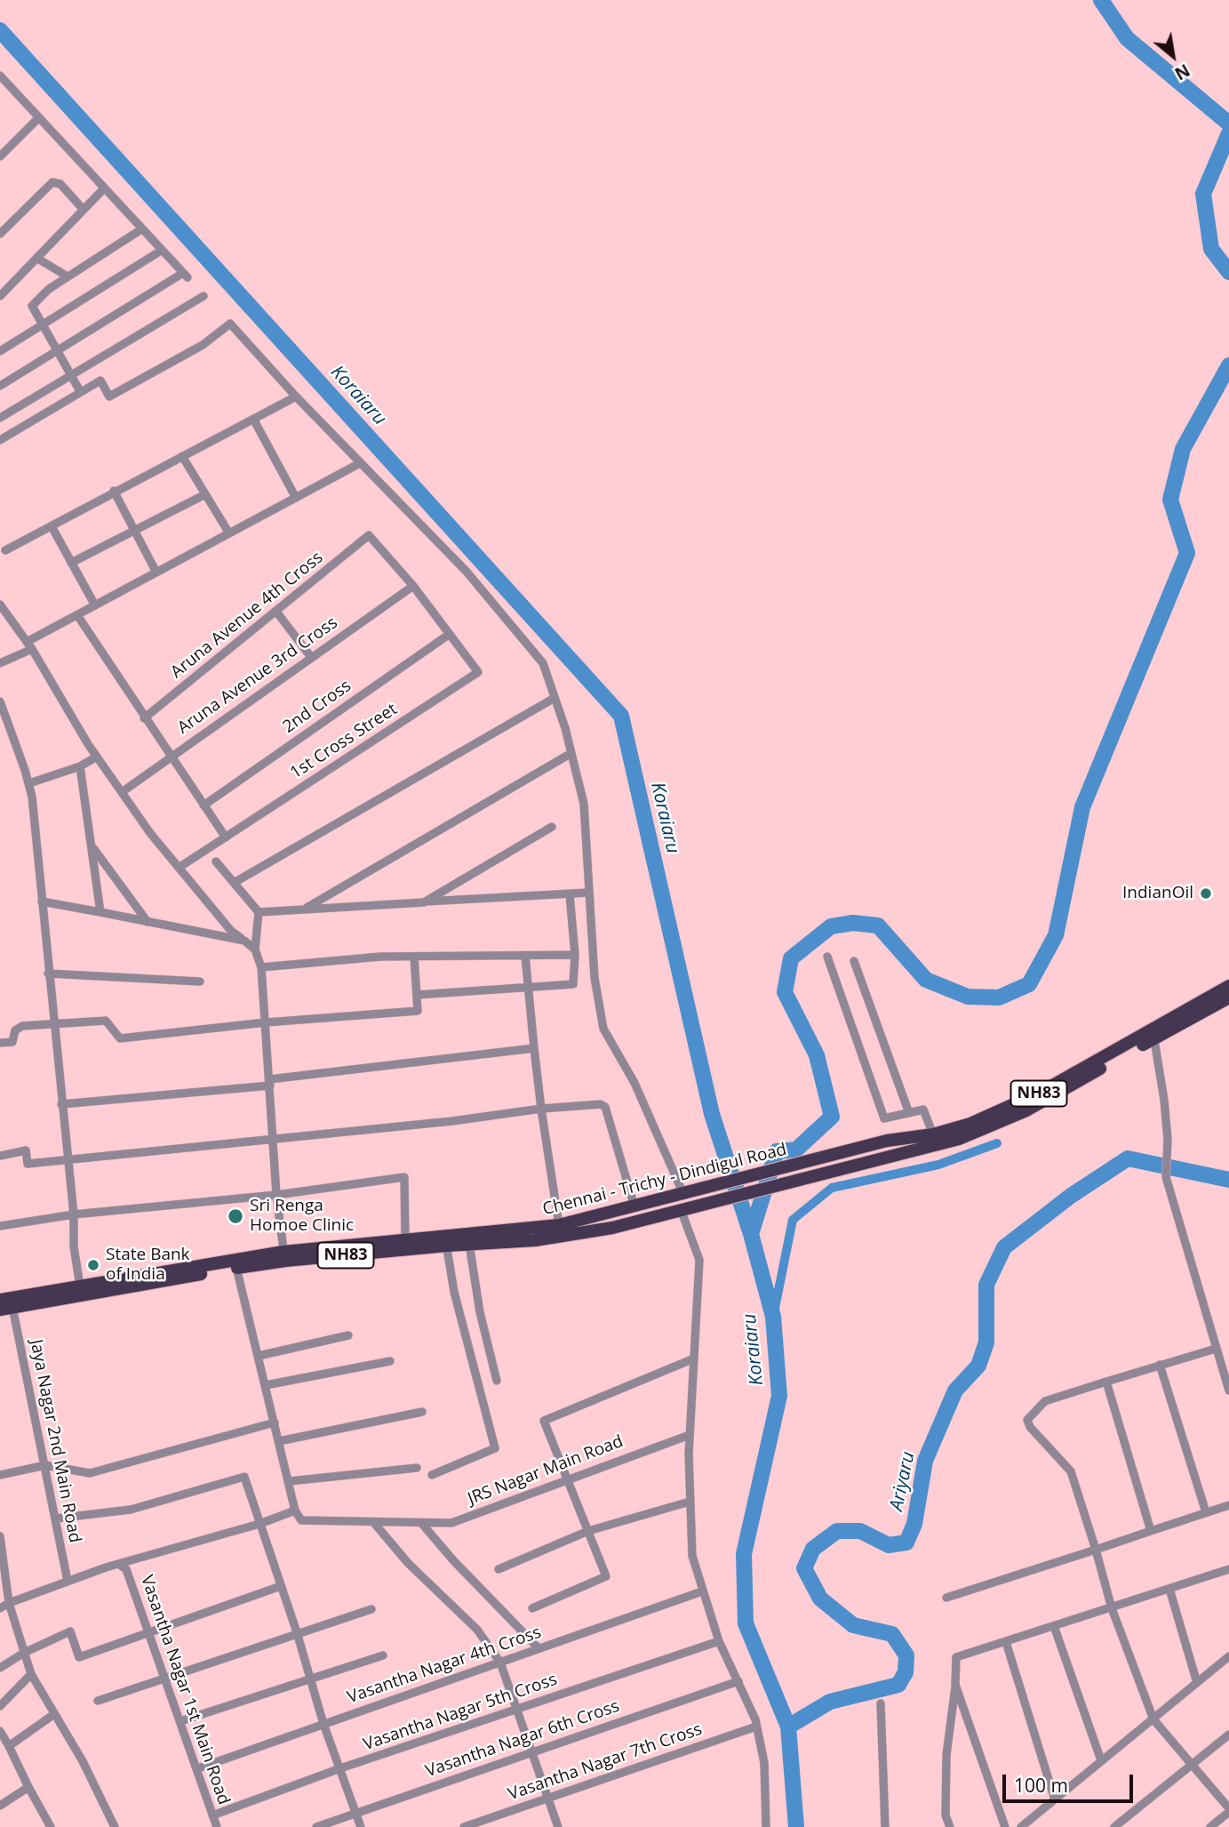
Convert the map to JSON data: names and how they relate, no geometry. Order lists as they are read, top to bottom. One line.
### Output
{"streets":{"highway":["NH83","Chennai - Trichy - Dindigul Road"],"street":["Aruna Avenue 4th Cross","Aruna Avenue 3rd Cross","2nd Cross","1st Cross Street","Jaya Nagar 2nd Main Road","JRS Nagar Main Road","Vasantha Nagar 4th Cross","Vasantha Nagar 1st Main Road","Vasantha Nagar 5th Cross","Vasantha Nagar 6th Cross","Vasantha Nagar 7th Cross"]},"crossings":[["Aruna Avenue 4th Cross","Aruna Avenue 3rd Cross"],["2nd Cross","1st Cross Street"],["Chennai - Trichy - Dindigul Road","Jaya Nagar 2nd Main Road"],["Vasantha Nagar 4th Cross","Vasantha Nagar 1st Main Road"],["Vasantha Nagar 1st Main Road","Vasantha Nagar 5th Cross"]],"water":["Koraiaru","Ariyaru"],"places":["IndianOil","Sri Renga Homoe Clinic","State Bank of India"],"scale_bar":"100 m","north":"bottom right"}
